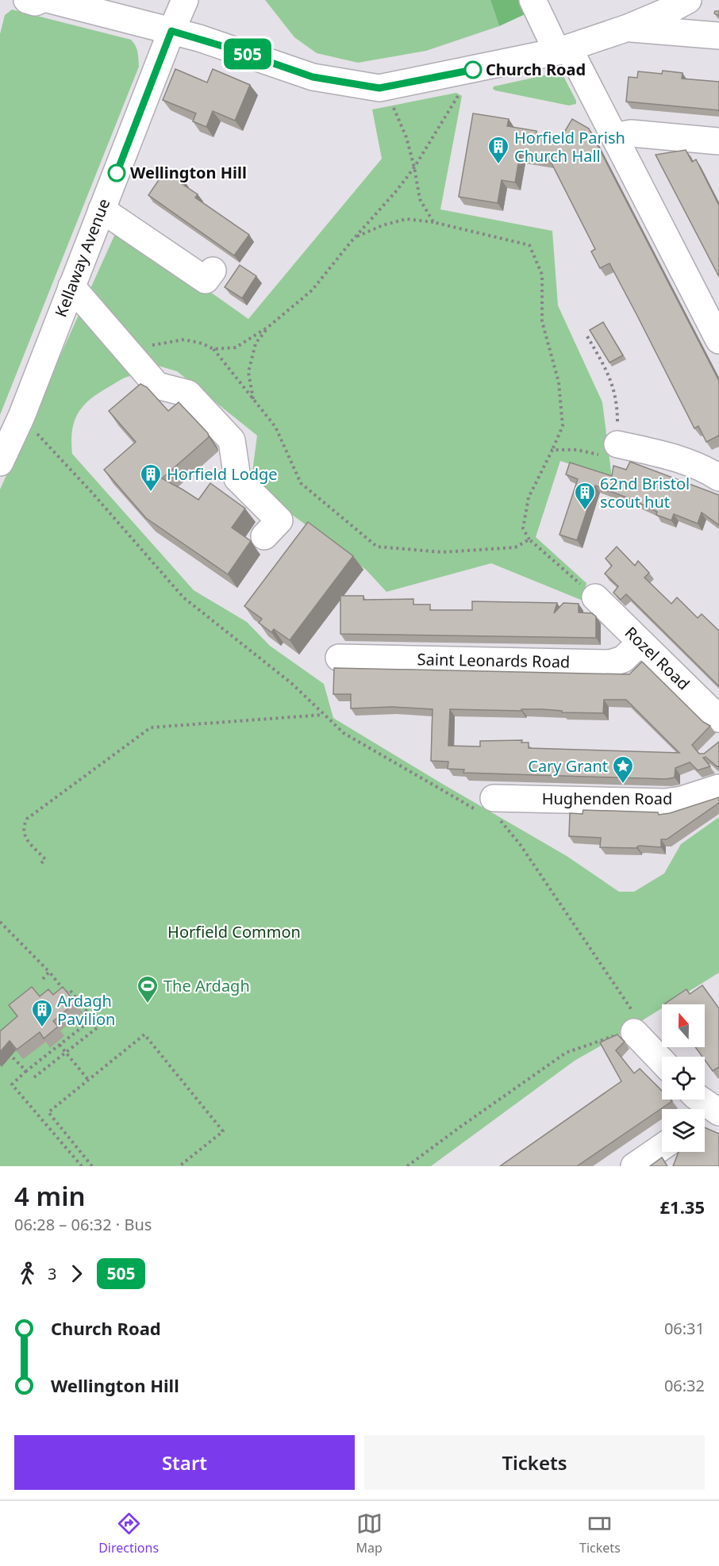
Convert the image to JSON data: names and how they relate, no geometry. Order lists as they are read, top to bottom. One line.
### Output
{"streets":{"street":["Kellaway Avenue","Rozel Road","Saint Leonards Road","Hughenden Road"]},"crossings":[["Rozel Road","Saint Leonards Road"]],"parks":["Horfield Common"],"places":{"other":["Church Road","Wellington Hill"],"building":["Horfield Parish Church Hall","Horfield Lodge","62nd Bristol scout hut","Ardagh Pavilion"],"place":["Cary Grant"],"sports":["The Ardagh"]},"lines":["bus line 505"],"north":"top","page":{"on_map":"505","heading":["4 min","06:28 – 06:32 · Bus","£1.35"],"legs":["3","505"],"list":[{"name":"Church Road","value":"06:31"},{"name":"Wellington Hill","value":"06:32"}],"buttons":["Start","Tickets"],"tabs":["Directions","Map","Tickets"]}}
